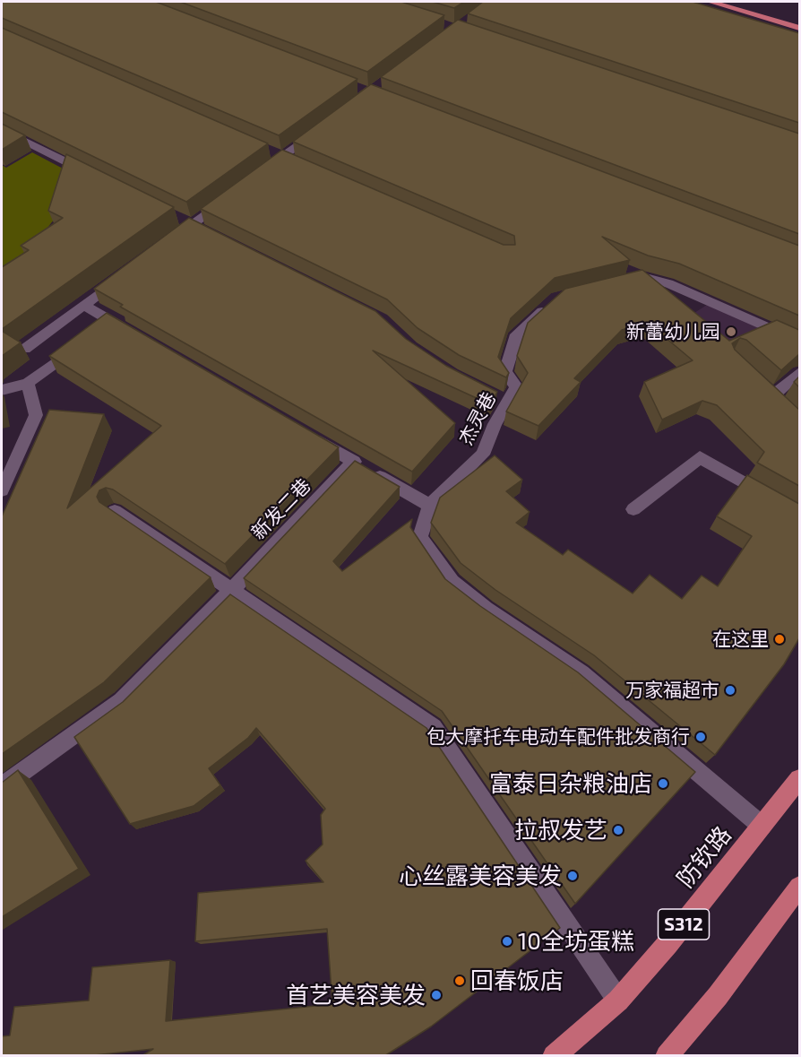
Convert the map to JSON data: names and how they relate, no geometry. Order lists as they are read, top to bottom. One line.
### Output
{"streets":{"main road":["防钦路","S312"],"street":["杰灵巷","新发二巷"]},"places":["新蕾幼儿园","在这里","万家福超市","包大摩托车电动车配件批发商行","富泰日杂粮油店","拉叔发艺","心丝露美容美发","10全坊蛋糕","回春饭店","首艺美容美发"]}
